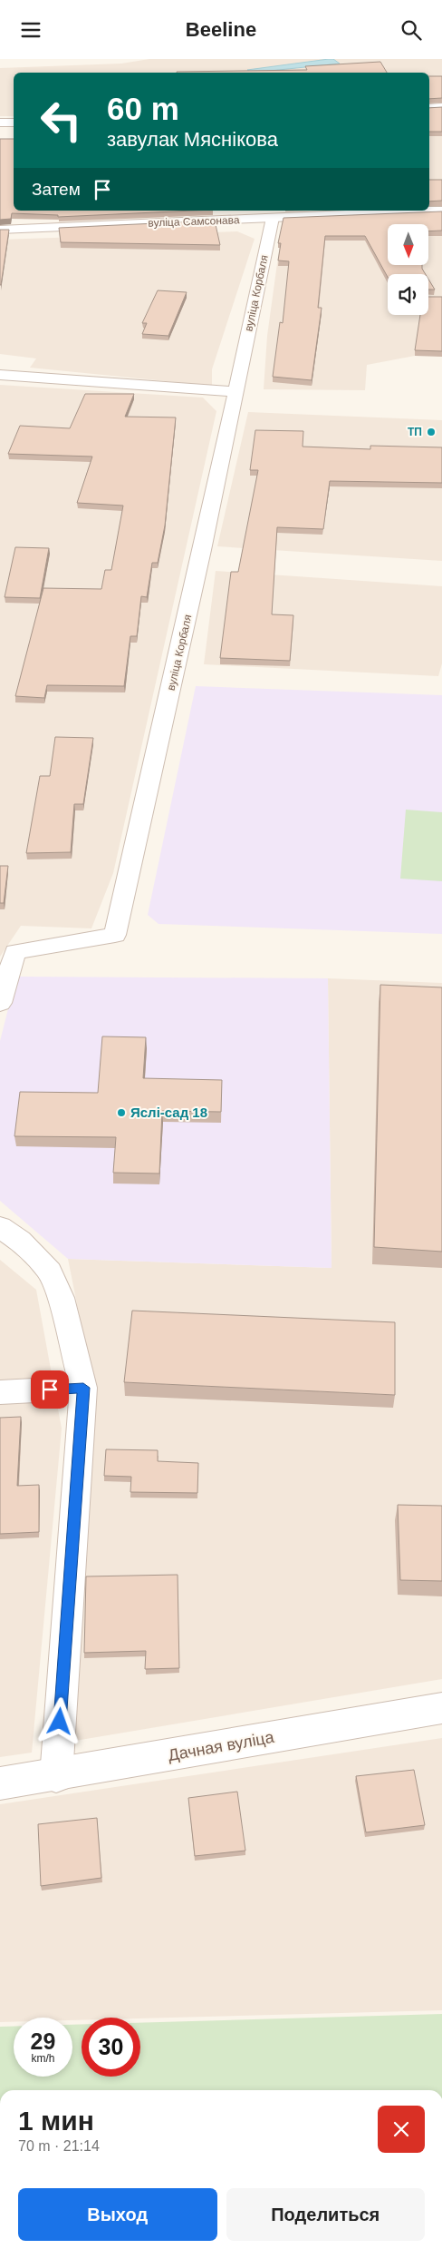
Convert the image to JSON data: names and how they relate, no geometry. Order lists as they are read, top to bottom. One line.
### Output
{"streets":{"street":["вуліца Самсонава","вуліца Корбаля","Дачная вуліца"]},"crossings":[["вуліца Самсонава","вуліца Корбаля"]],"places":["ТП","Яслі-сад 18"],"north":"bottom","page":{"header":"Beeline","turn":["60 m","завулак Мяснікова"],"then":"Затем","speed":"29 km/h","limit":"30","heading":["1 мин","70 m · 21:14"],"buttons":["Выход","Поделиться"]}}
